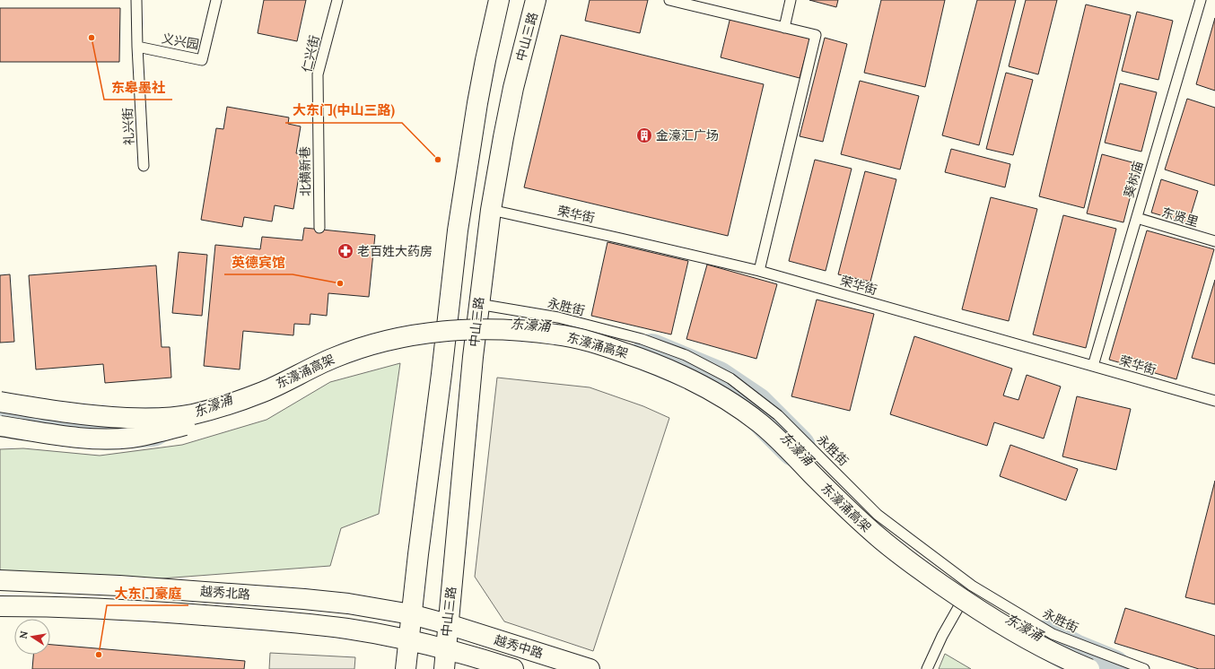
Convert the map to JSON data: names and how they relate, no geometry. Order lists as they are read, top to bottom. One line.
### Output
{"streets":{"main road":["中山三路","东濠涌高架","越秀北路","越秀中路"],"lane":["义兴园","仁兴街","礼兴街","北横新巷","葵树庙","荣华街","东贤里","永胜街"]},"crossings":[["中山三路","荣华街"],["中山三路","永胜街"],["中山三路","越秀北路"],["中山三路","越秀中路"],["义兴园","礼兴街"],["仁兴街","北横新巷"],["葵树庙","荣华街"],["葵树庙","东贤里"],["越秀北路","越秀中路"]],"water":["东濠涌"],"places":{"other":["东皋墨社","大东门(中山三路)","英德宾馆","大东门豪庭"],"building":["金濠汇广场"],"pharmacy":["老百姓大药房"]},"north":"left"}
